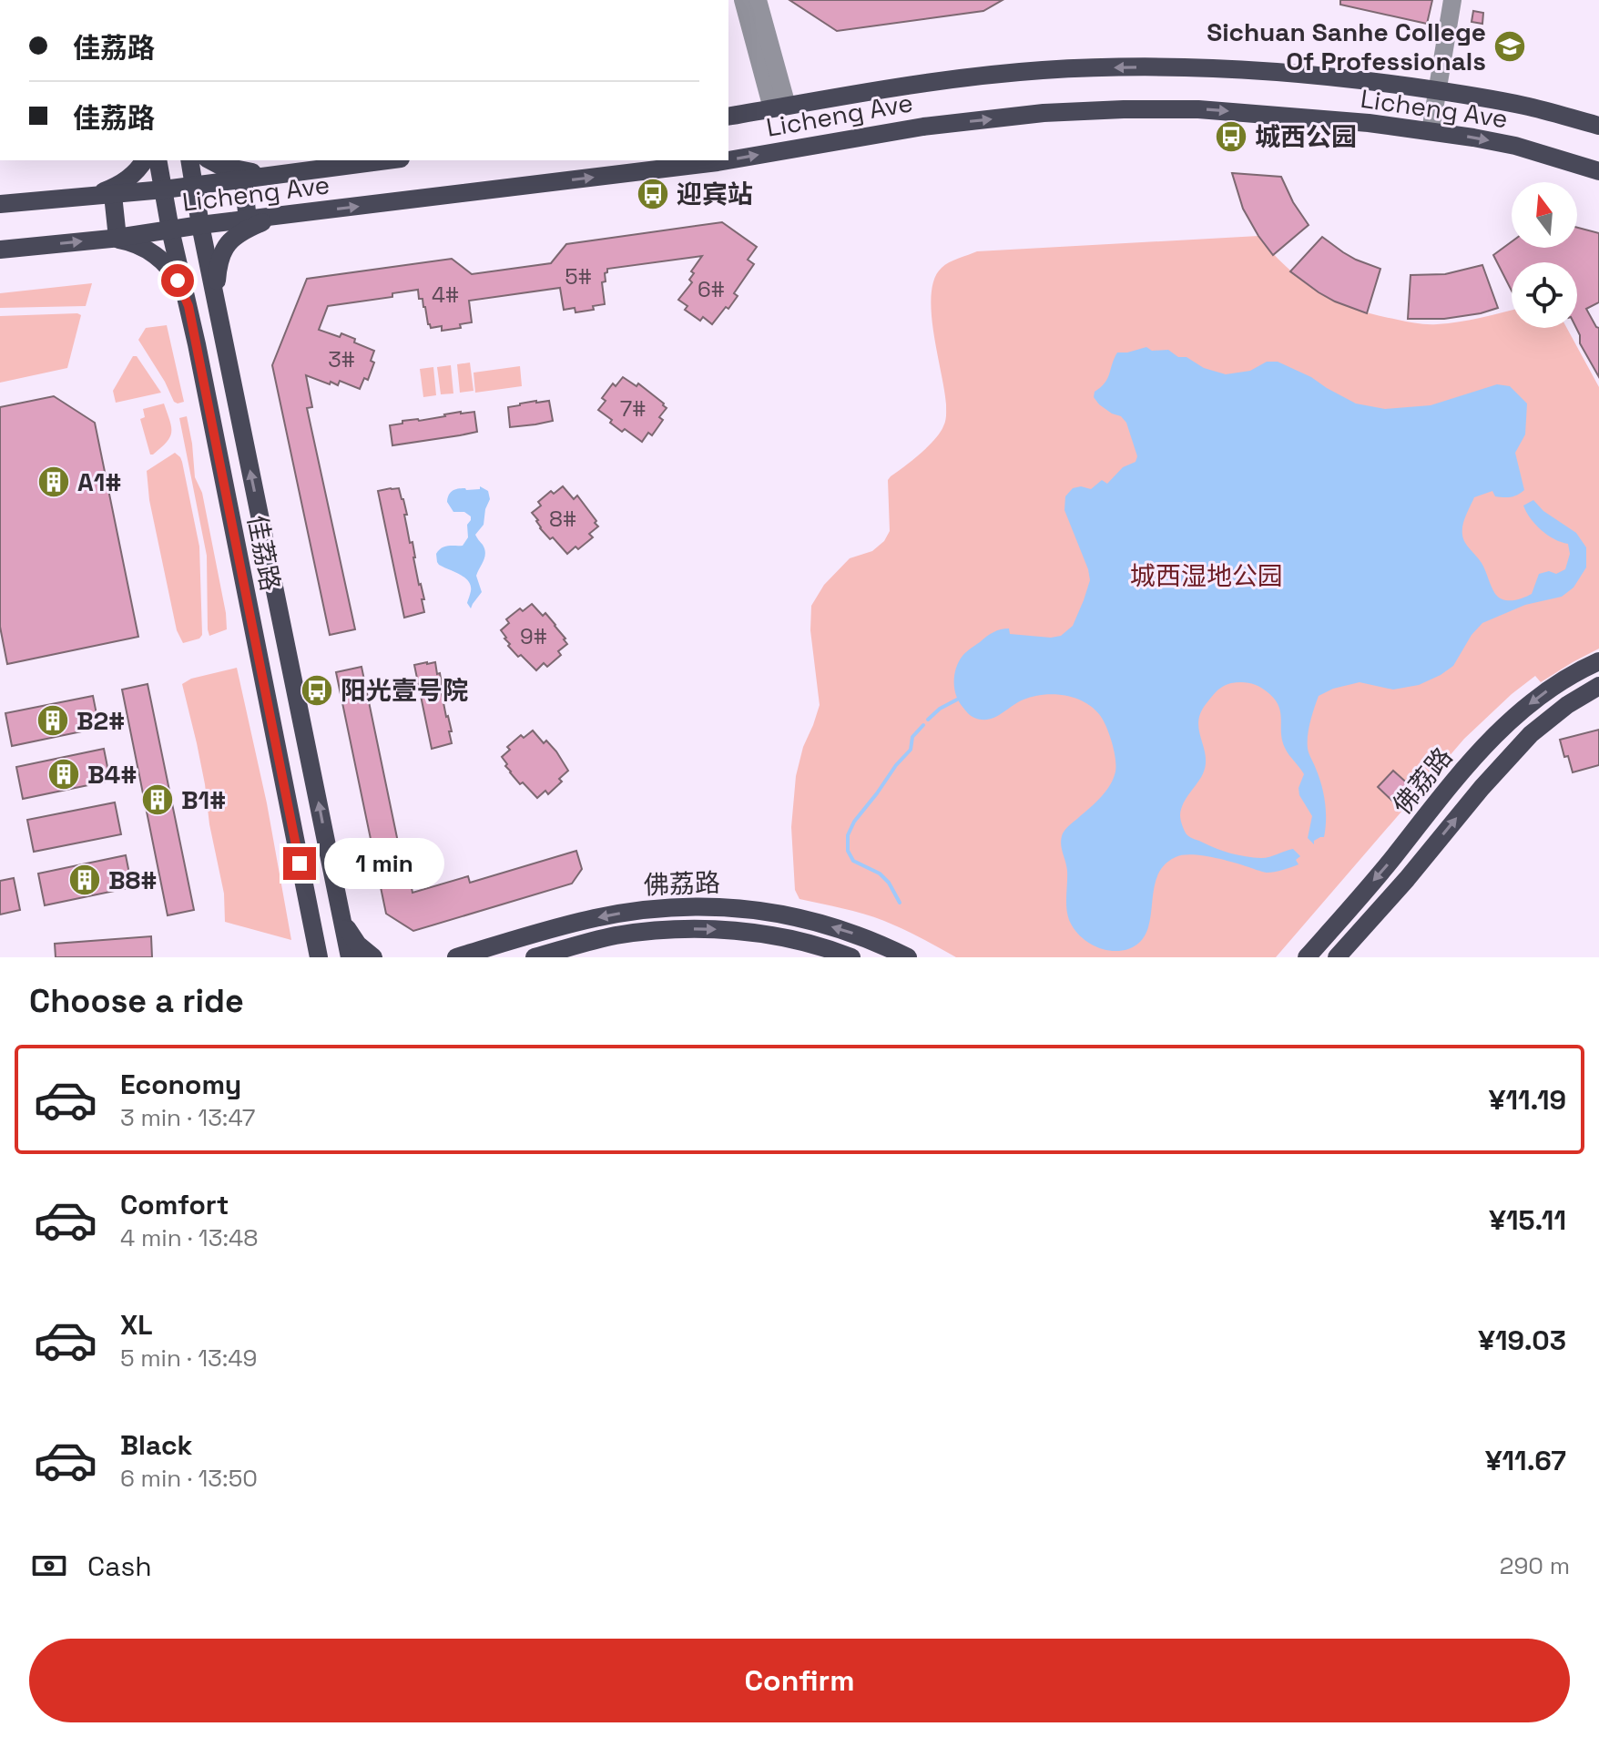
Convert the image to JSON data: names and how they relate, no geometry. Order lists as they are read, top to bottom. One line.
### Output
{"streets":{"main road":["Licheng Ave","佳荔路","佛荔路"]},"crossings":[["Licheng Ave","佳荔路"]],"parks":["城西湿地公园"],"places":{"school or university":["Sichuan Sanhe College Of Professionals"],"bus stop":["城西公园","迎宾站","阳光壹号院"],"building":["A1#","B2#","B4#","B1#","B8#"]},"house_numbers":["5#","6#","4#","3#","7#","8#","9#"],"north":"top","page":{"banner":["佳荔路","佳荔路"],"bubble":"1 min","heading":"Choose a ride","list":[{"name":"Economy","note":"3 min · 13:47","value":"¥11.19"},{"name":"Comfort","note":"4 min · 13:48","value":"¥15.11"},{"name":"XL","note":"5 min · 13:49","value":"¥19.03"},{"name":"Black","note":"6 min · 13:50","value":"¥11.67"}],"pay":["Cash","290 m"],"buttons":"Confirm"}}
